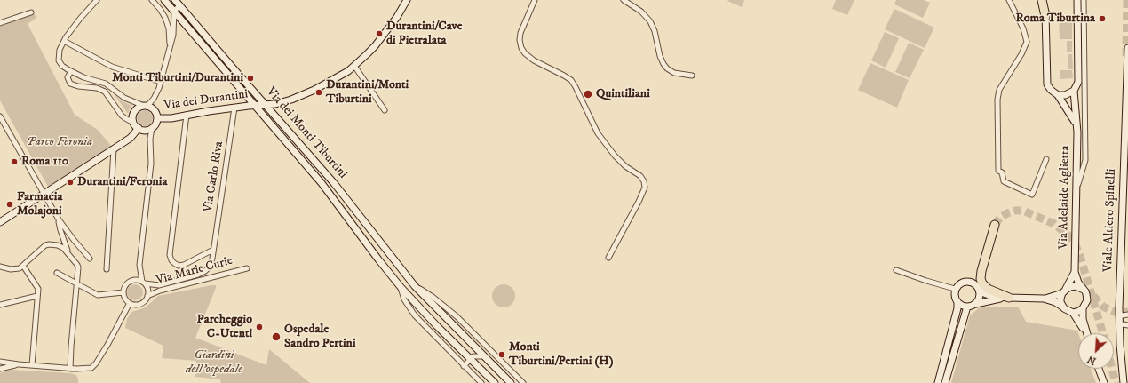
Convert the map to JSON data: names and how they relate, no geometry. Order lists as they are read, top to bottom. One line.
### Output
{"streets":{"street":["Via dei Durantini","Via dei Monti Tiburtini","Via Carlo Riva","Via Adelaide Aglietta","Viale Altiero Spinelli","Via Marie Curie"]},"crossings":[["Via dei Durantini","Via dei Monti Tiburtini"],["Via dei Durantini","Via Carlo Riva"],["Via Carlo Riva","Via Marie Curie"]],"parks":["Parco Feronia","Giardini dell'ospedale"],"places":["Roma Tiburtina","Durantini/Cave di Pietralata","Monti Tiburtini/Durantini","Durantini/Monti Tiburtini","Quintiliani","Roma 110","Durantini/Feronia","Farmacia Molajoni","Parcheggio C-Utenti","Ospedale Sandro Pertini","Monti Tiburtini/Pertini (H)"],"north":"bottom left"}
